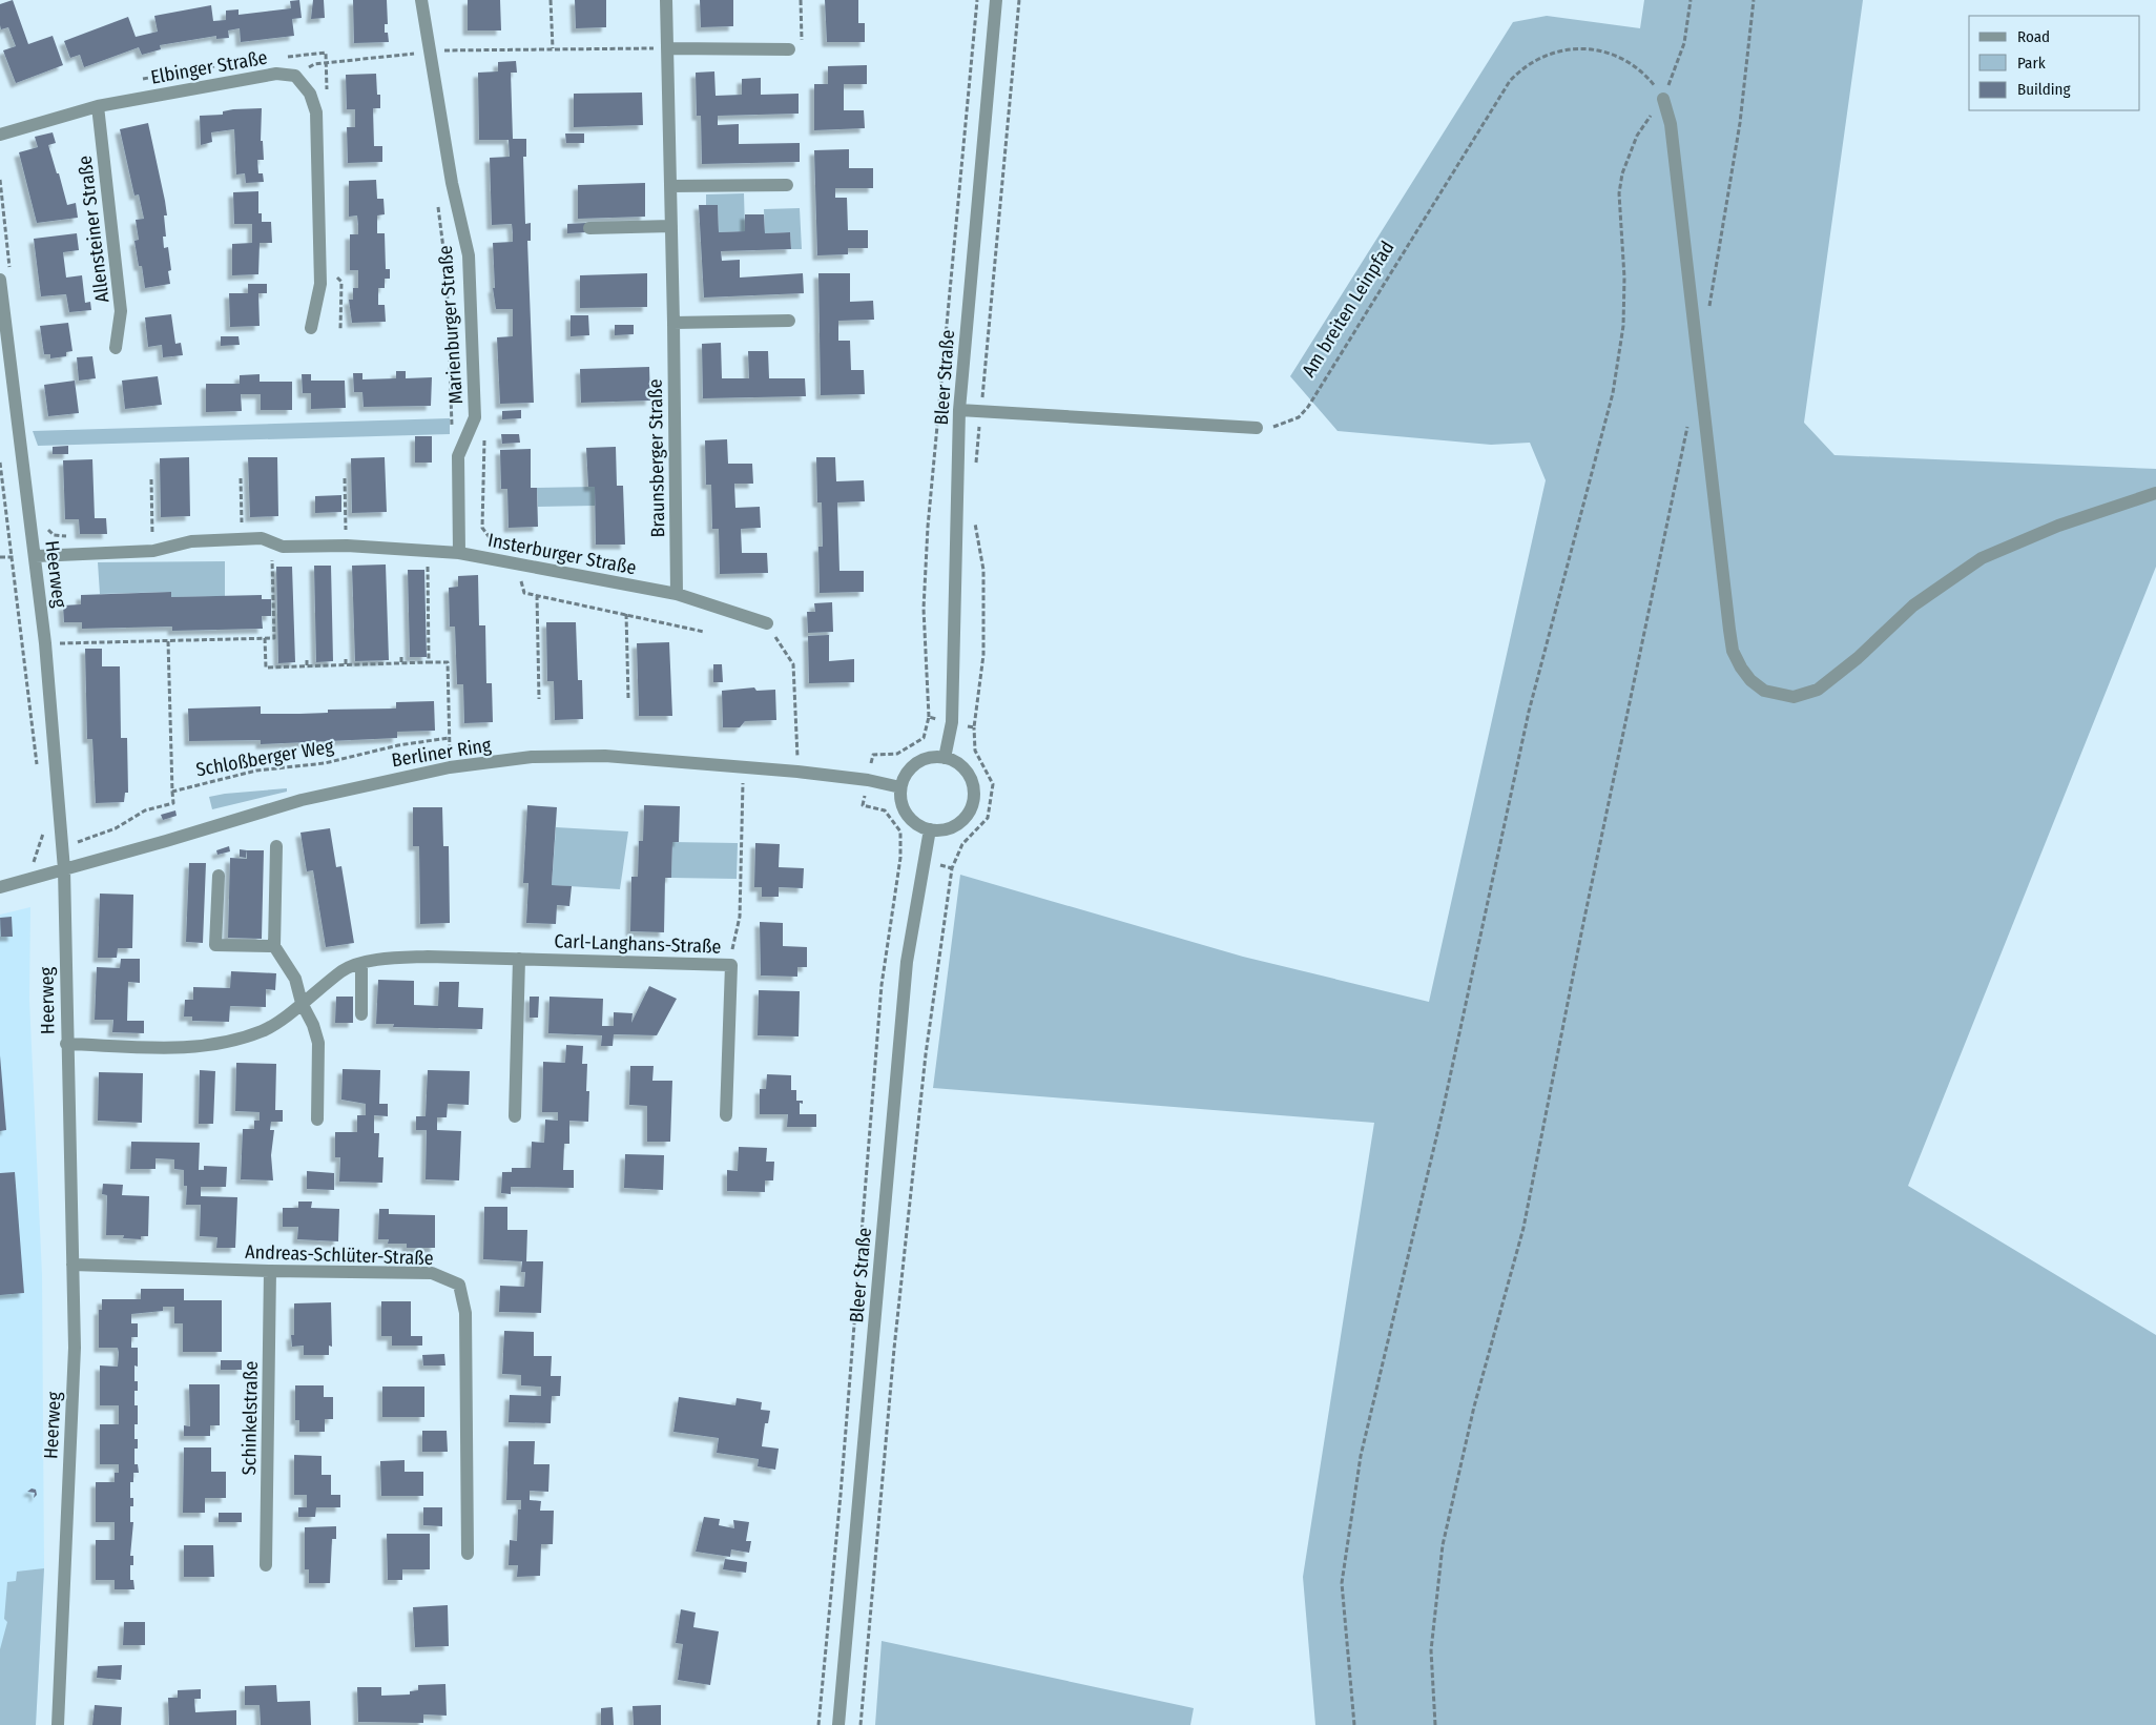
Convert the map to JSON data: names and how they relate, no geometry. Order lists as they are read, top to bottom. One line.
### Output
{"streets":{"street":["Elbinger Straße","Allensteiner Straße","Marienburger Straße","Bleer Straße","Braunsberger Straße","Insterburger Straße","Heerweg","Berliner Ring","Carl-Langhans-Straße","Andreas-Schlüter-Straße","Schinkelstraße"],"path":["Am breiten Leinpfad","Schloßberger Weg"]},"crossings":[["Elbinger Straße","Allensteiner Straße"],["Marienburger Straße","Insterburger Straße"],["Bleer Straße","Berliner Ring"],["Braunsberger Straße","Insterburger Straße"],["Insterburger Straße","Heerweg"],["Heerweg","Berliner Ring"],["Heerweg","Carl-Langhans-Straße"],["Heerweg","Andreas-Schlüter-Straße"],["Andreas-Schlüter-Straße","Schinkelstraße"]],"legend":["Road","Park","Building"]}
